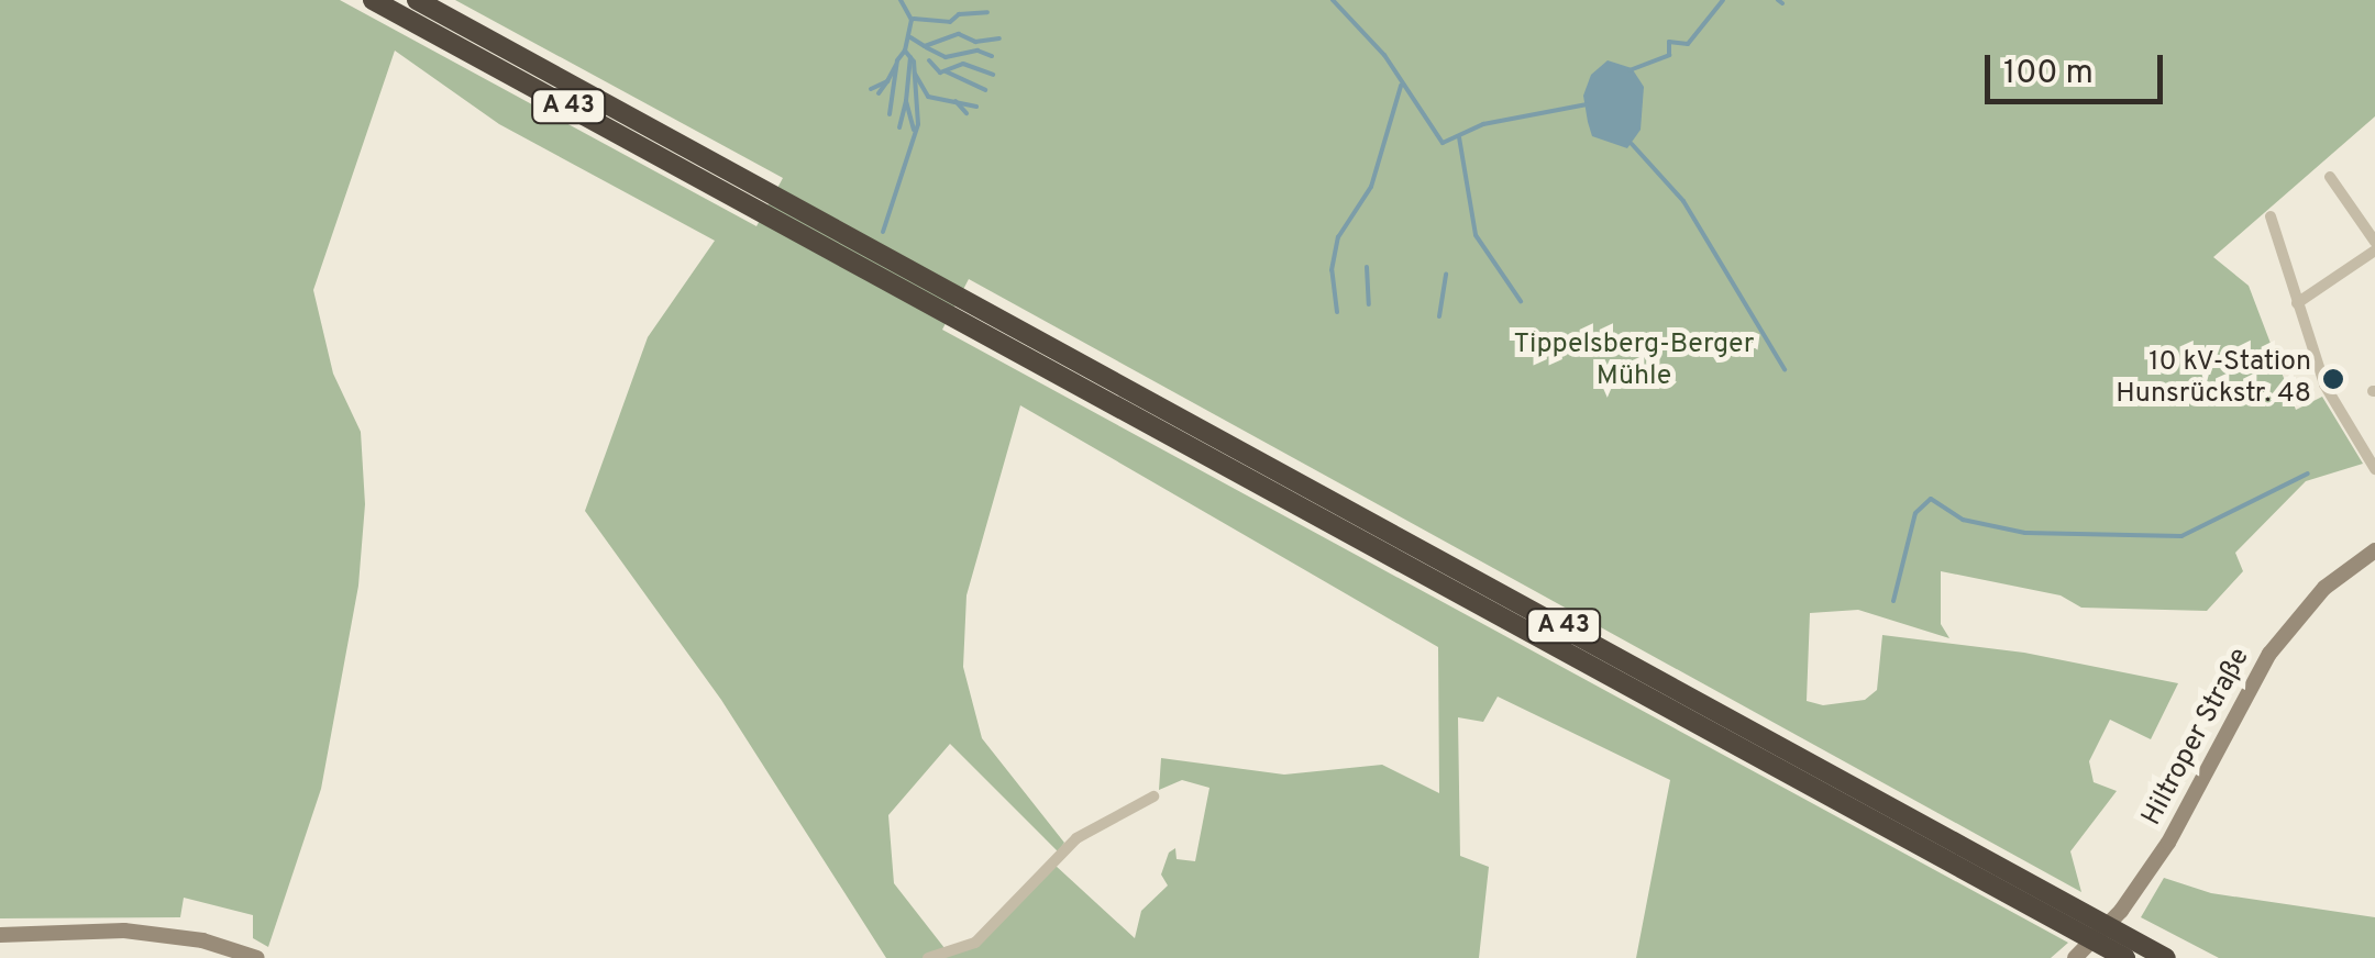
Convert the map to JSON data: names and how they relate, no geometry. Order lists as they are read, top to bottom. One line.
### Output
{"streets":{"highway":["A 43"],"street":["Hiltroper Straße"]},"parks":["Tippelsberg-Berger Mühle"],"places":["10 kV-Station Hunsrückstr. 48"],"scale_bar":"100 m"}
